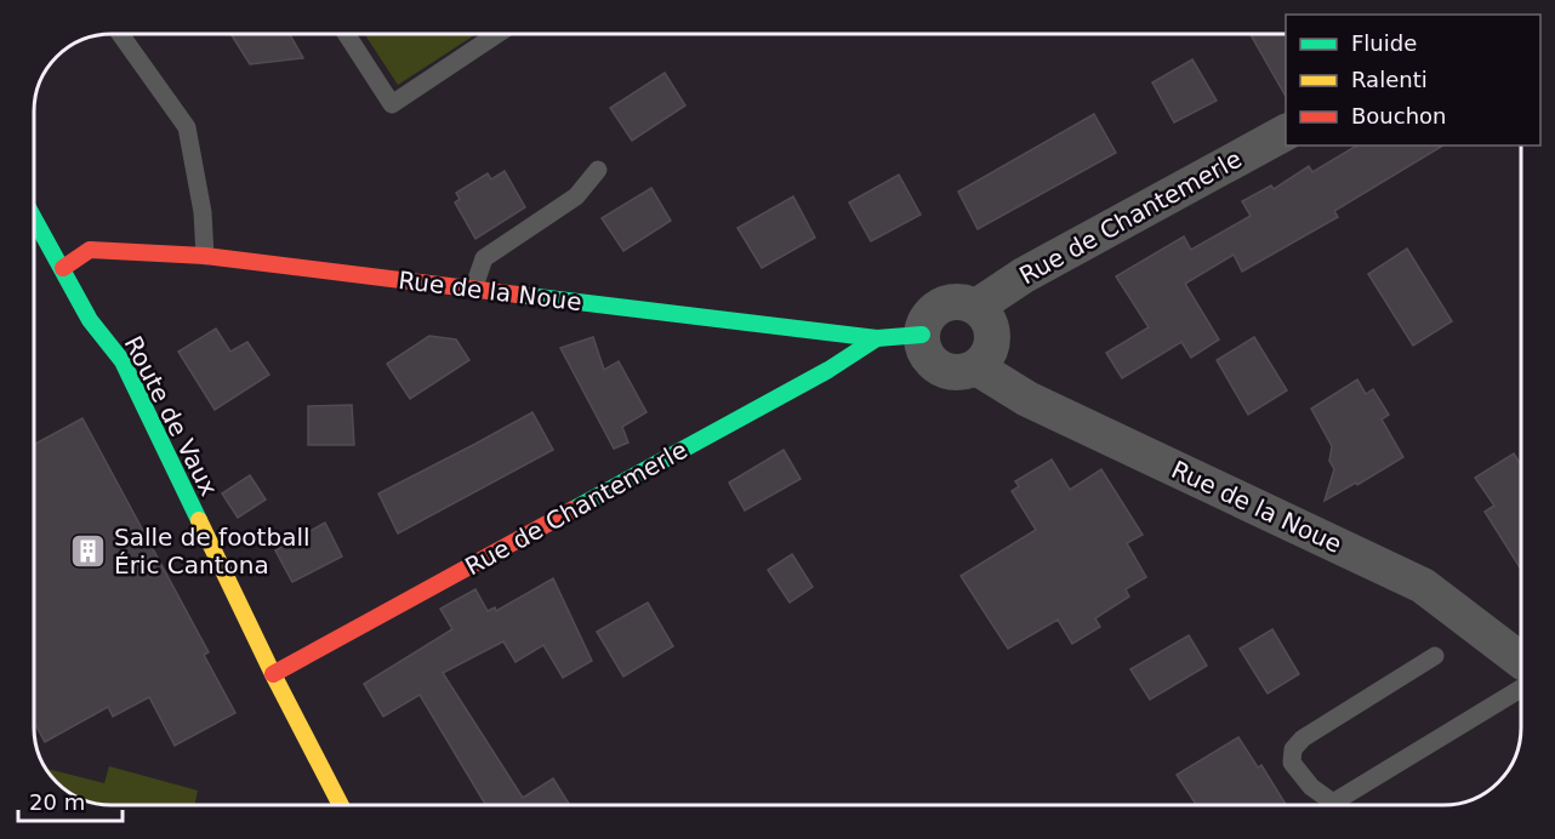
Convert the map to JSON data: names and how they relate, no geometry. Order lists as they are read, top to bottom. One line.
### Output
{"streets":{"street":["Rue de Chantemerle","Rue de la Noue","Route de Vaux"]},"crossings":[["Rue de Chantemerle","Rue de la Noue"],["Rue de Chantemerle","Route de Vaux"],["Rue de la Noue","Route de Vaux"]],"places":{"building":["Salle de football Éric Cantona"]},"legend":["Fluide","Ralenti","Bouchon"],"scale_bar":"20 m"}
